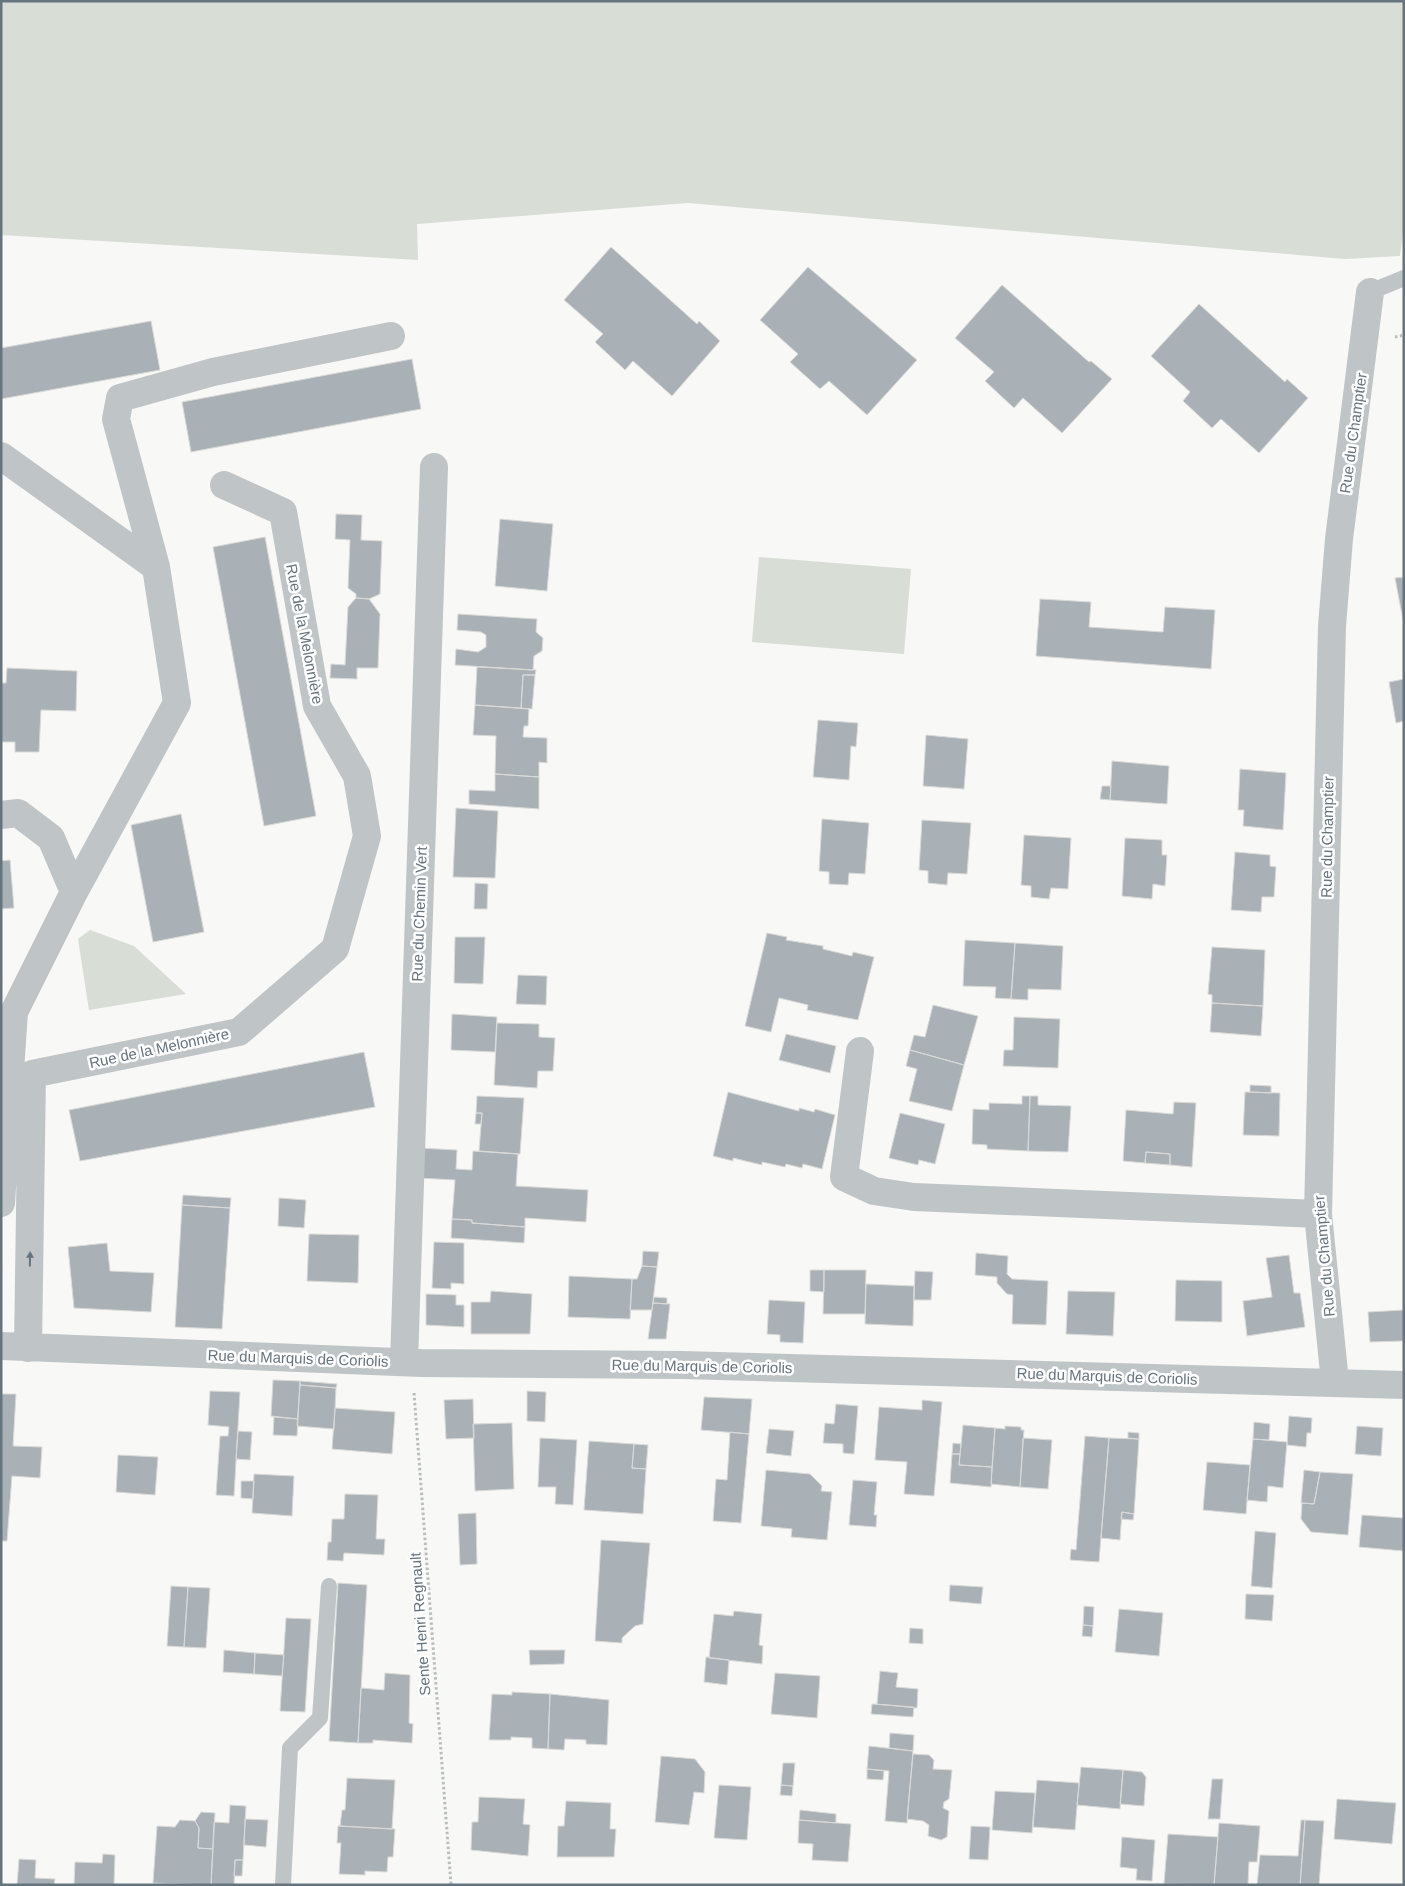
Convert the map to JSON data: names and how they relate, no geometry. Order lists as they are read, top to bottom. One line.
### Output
{"streets":{"street":["Rue du Champtier","Rue de la Melonnière","Rue du Chemin Vert","Rue du Marquis de Coriolis"],"path":["Sente Henri Regnault"]},"crossings":[["Rue du Champtier","Rue du Marquis de Coriolis"],["Rue du Chemin Vert","Rue du Marquis de Coriolis"],["Rue du Chemin Vert","Sente Henri Regnault"],["Rue du Marquis de Coriolis","Sente Henri Regnault"]]}
